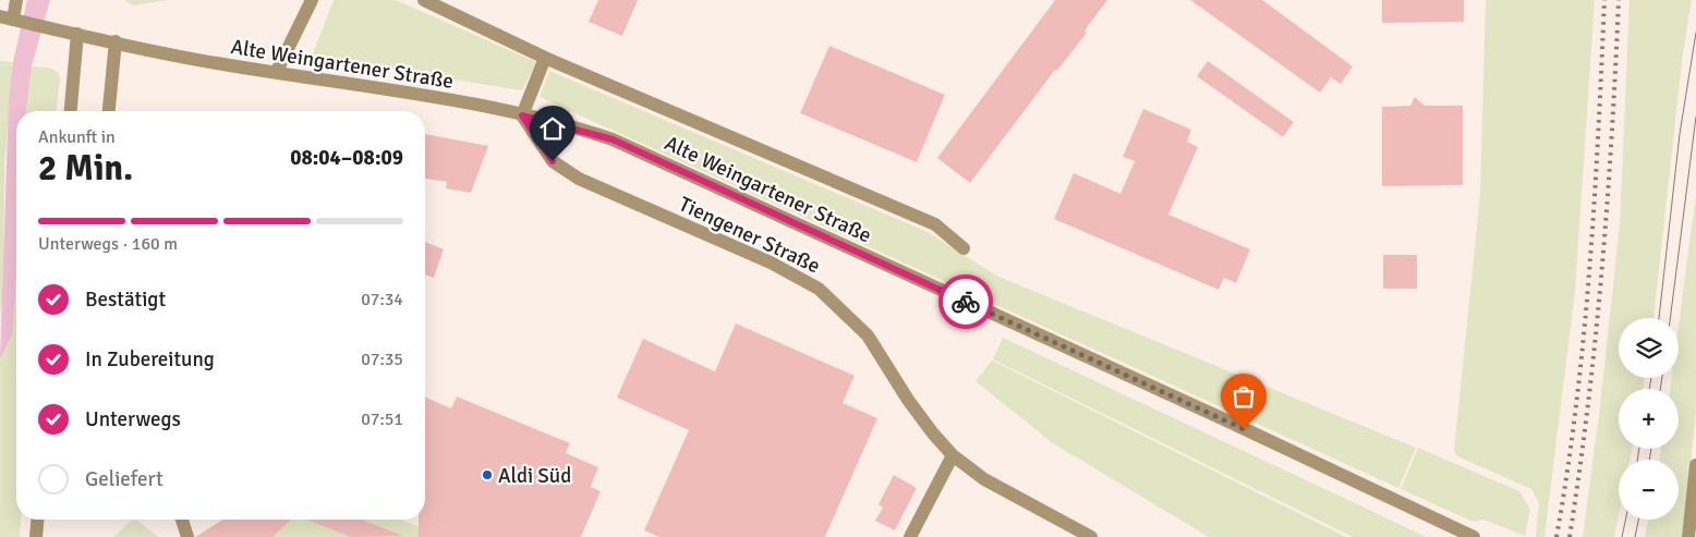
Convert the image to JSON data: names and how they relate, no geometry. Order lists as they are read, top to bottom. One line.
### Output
{"streets":{"street":["Alte Weingartener Straße","Tiengener Straße"]},"crossings":[["Alte Weingartener Straße","Tiengener Straße"]],"places":["Aldi Süd"],"page":{"heading":["2 Min.","Ankunft in","08:04–08:09"],"bar":"Unterwegs · 160 m","list":[["Bestätigt","07:34"],["In Zubereitung","07:35"],["Unterwegs","07:51"],"Geliefert"],"map_buttons":["+","−"]}}
